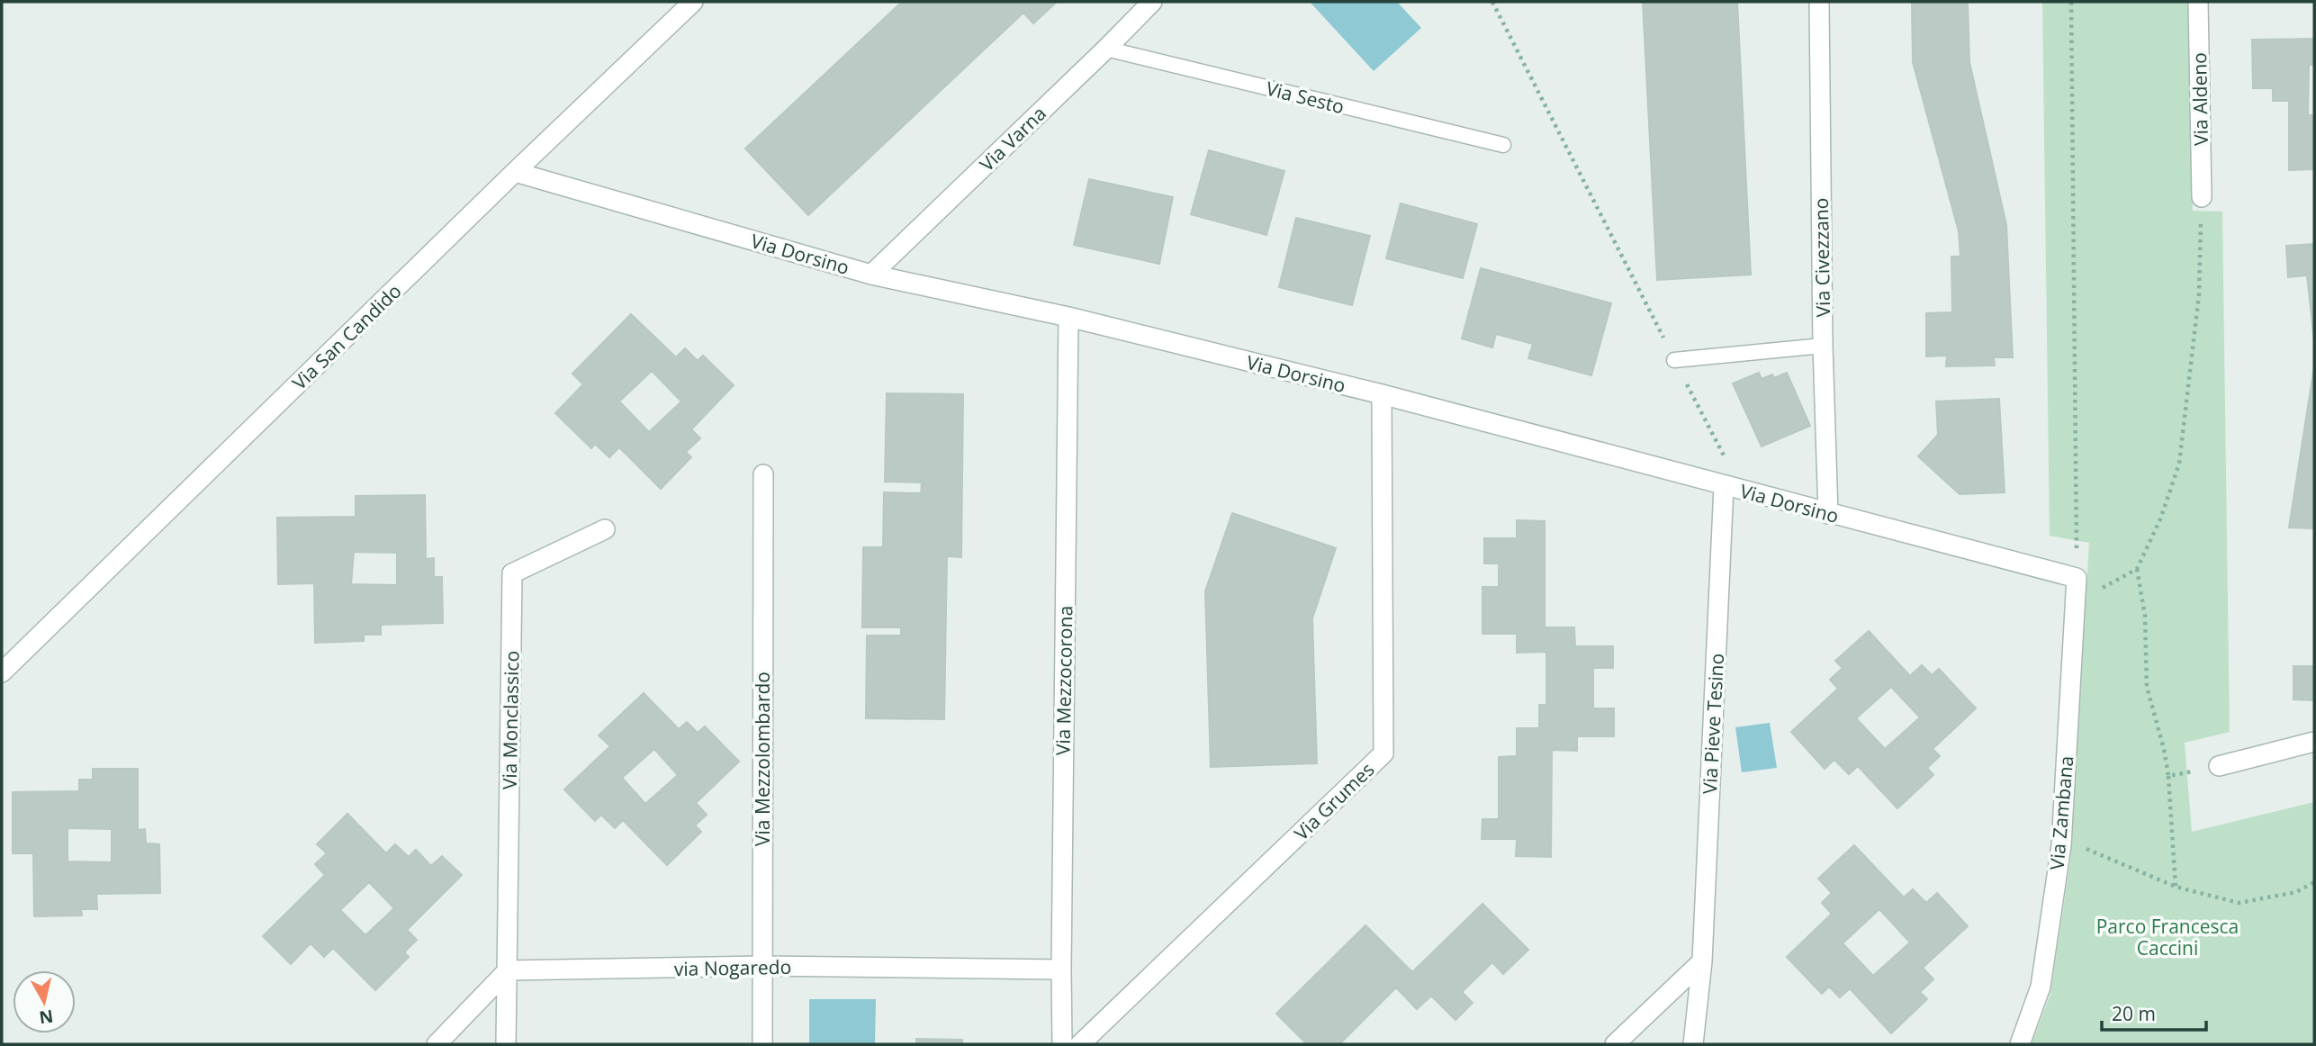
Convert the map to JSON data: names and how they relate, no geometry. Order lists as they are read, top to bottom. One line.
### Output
{"streets":{"street":["Via Aldeno","Via Varna","Via Dorsino","Via Civezzano","Via San Candido","Via Mezzocorona","Via Monclassico","Via Pieve Tesino","Via Mezzolombardo","Via Grumes","Via Zambana","via Nogaredo"],"lane":["Via Sesto"]},"crossings":[["Via Sesto","Via Varna"],["Via Varna","Via Dorsino"],["Via Dorsino","Via Civezzano"],["Via Dorsino","Via San Candido"],["Via Dorsino","Via Mezzocorona"],["Via Dorsino","Via Pieve Tesino"],["Via Dorsino","Via Grumes"],["Via Dorsino","Via Zambana"],["Via Mezzocorona","via Nogaredo"],["Via Monclassico","via Nogaredo"],["Via Mezzolombardo","via Nogaredo"]],"parks":["Parco Francesca Caccini"],"scale_bar":"20 m","north":"bottom"}
